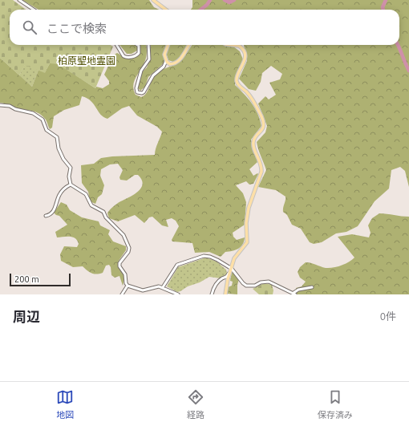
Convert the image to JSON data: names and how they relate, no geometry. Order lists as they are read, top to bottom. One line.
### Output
{"parks":["柏原聖地霊園"],"scale_bar":"200 m","page":{"search":"ここで検索","scale":"200 m","heading":["周辺","0件"],"nav":["地図","経路","保存済み"]}}
